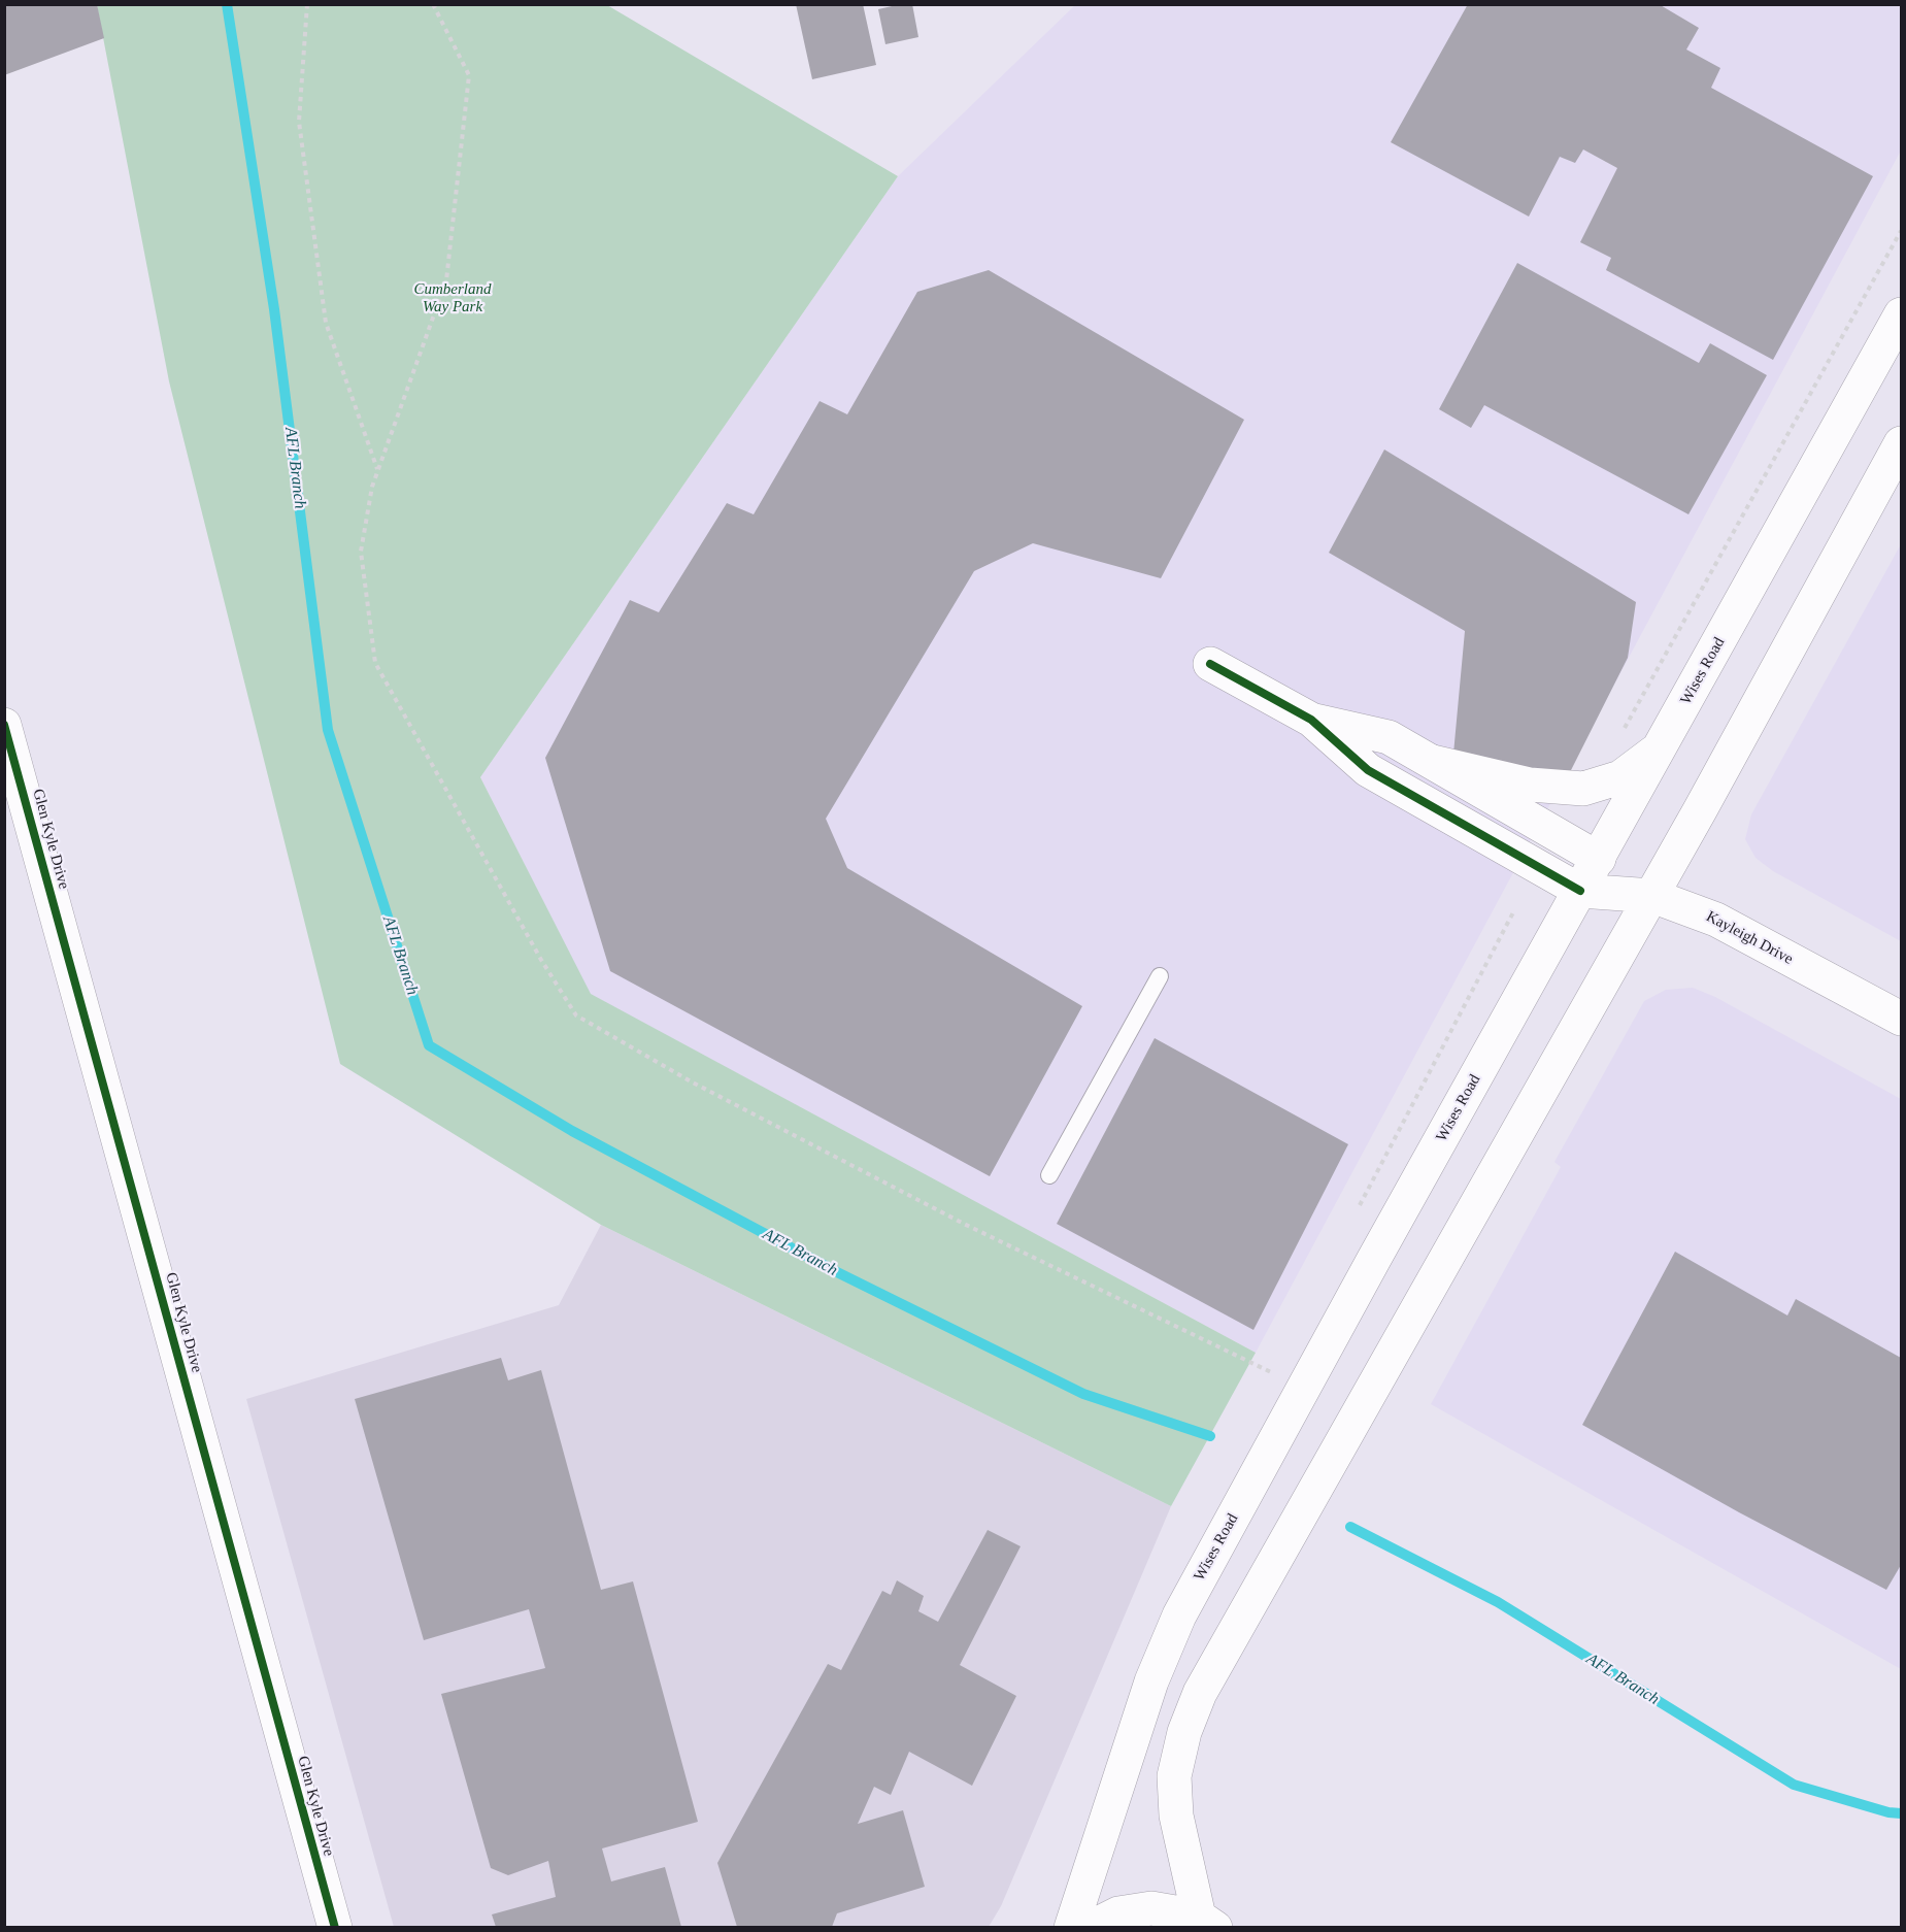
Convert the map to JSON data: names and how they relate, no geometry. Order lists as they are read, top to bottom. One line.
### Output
{"streets":{"main road":["Wises Road","Glen Kyle Drive","Kayleigh Drive"]},"crossings":[["Wises Road","Kayleigh Drive"]],"water":["AFL Branch"],"parks":["Cumberland Way Park"]}
